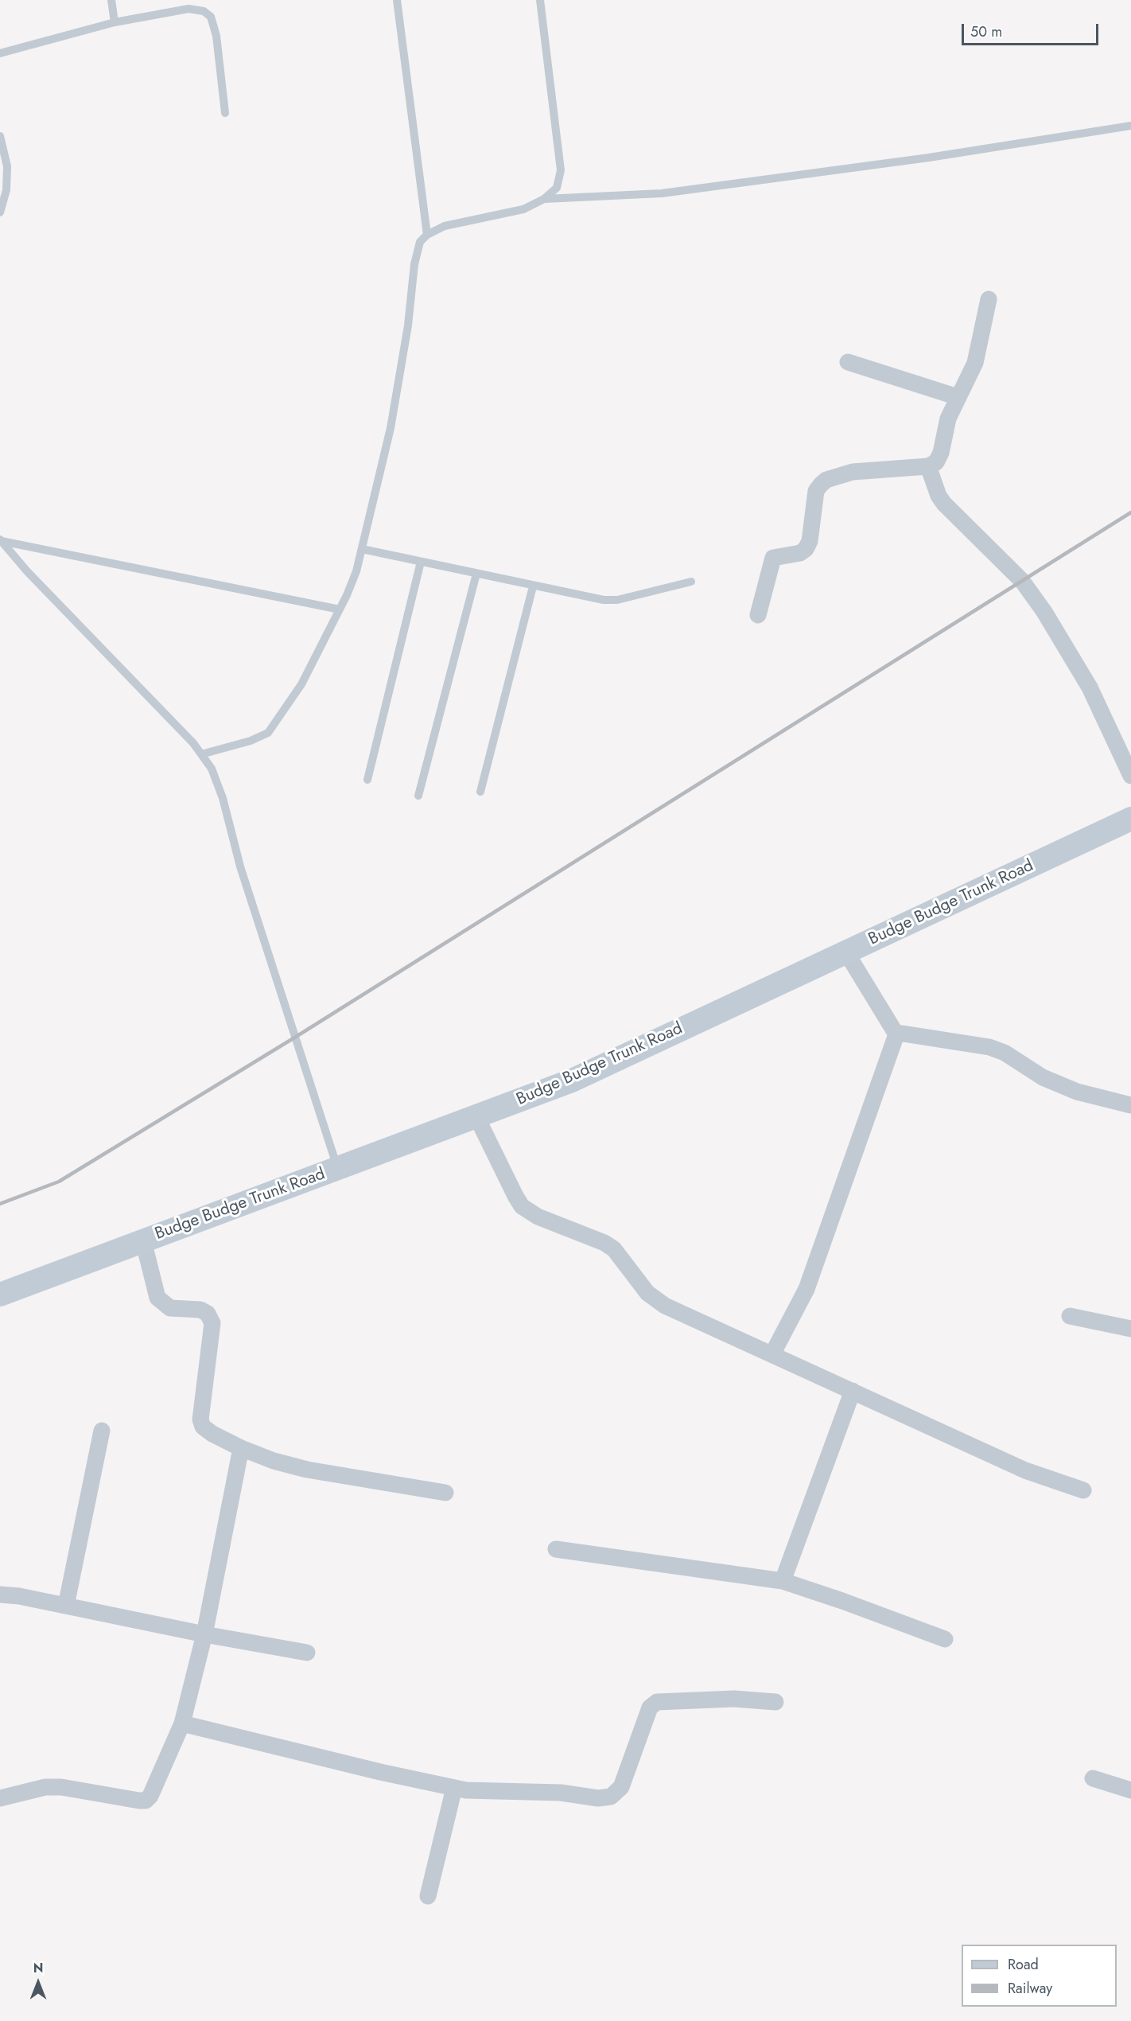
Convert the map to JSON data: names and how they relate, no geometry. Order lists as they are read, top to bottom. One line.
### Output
{"streets":{"main road":["Budge Budge Trunk Road"]},"legend":["Road","Railway"],"scale_bar":"50 m","north":"top"}
